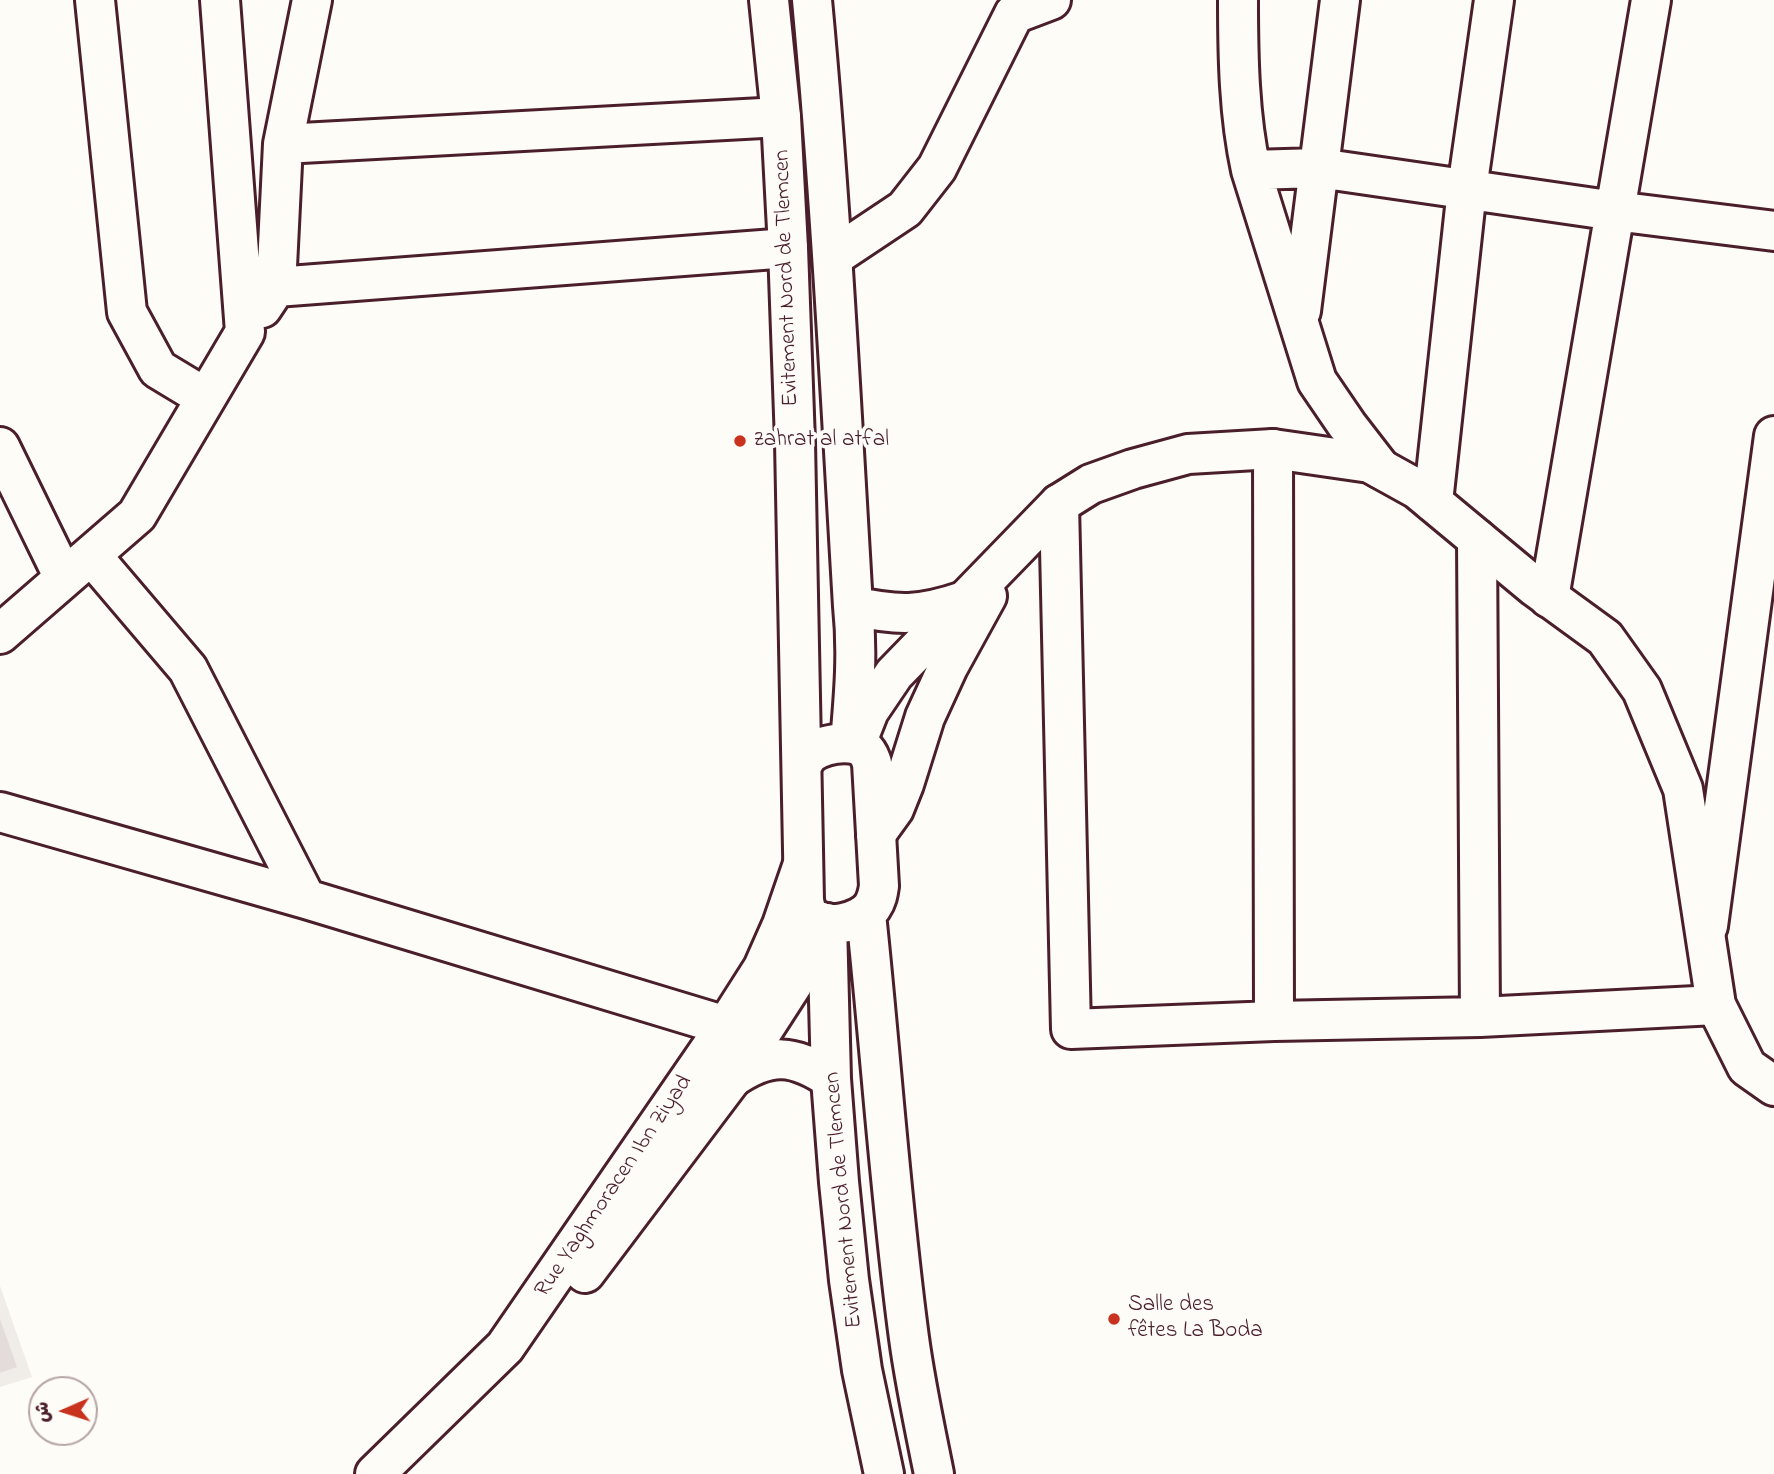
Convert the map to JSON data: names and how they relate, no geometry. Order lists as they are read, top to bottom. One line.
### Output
{"streets":{"main road":["Evitement Nord de Tlemcen","Rue Yaghmoracen Ibn Ziyad"]},"crossings":[["Evitement Nord de Tlemcen","Rue Yaghmoracen Ibn Ziyad"]],"places":["zahrat al atfal","Salle des fêtes La Boda"],"north":"left"}
